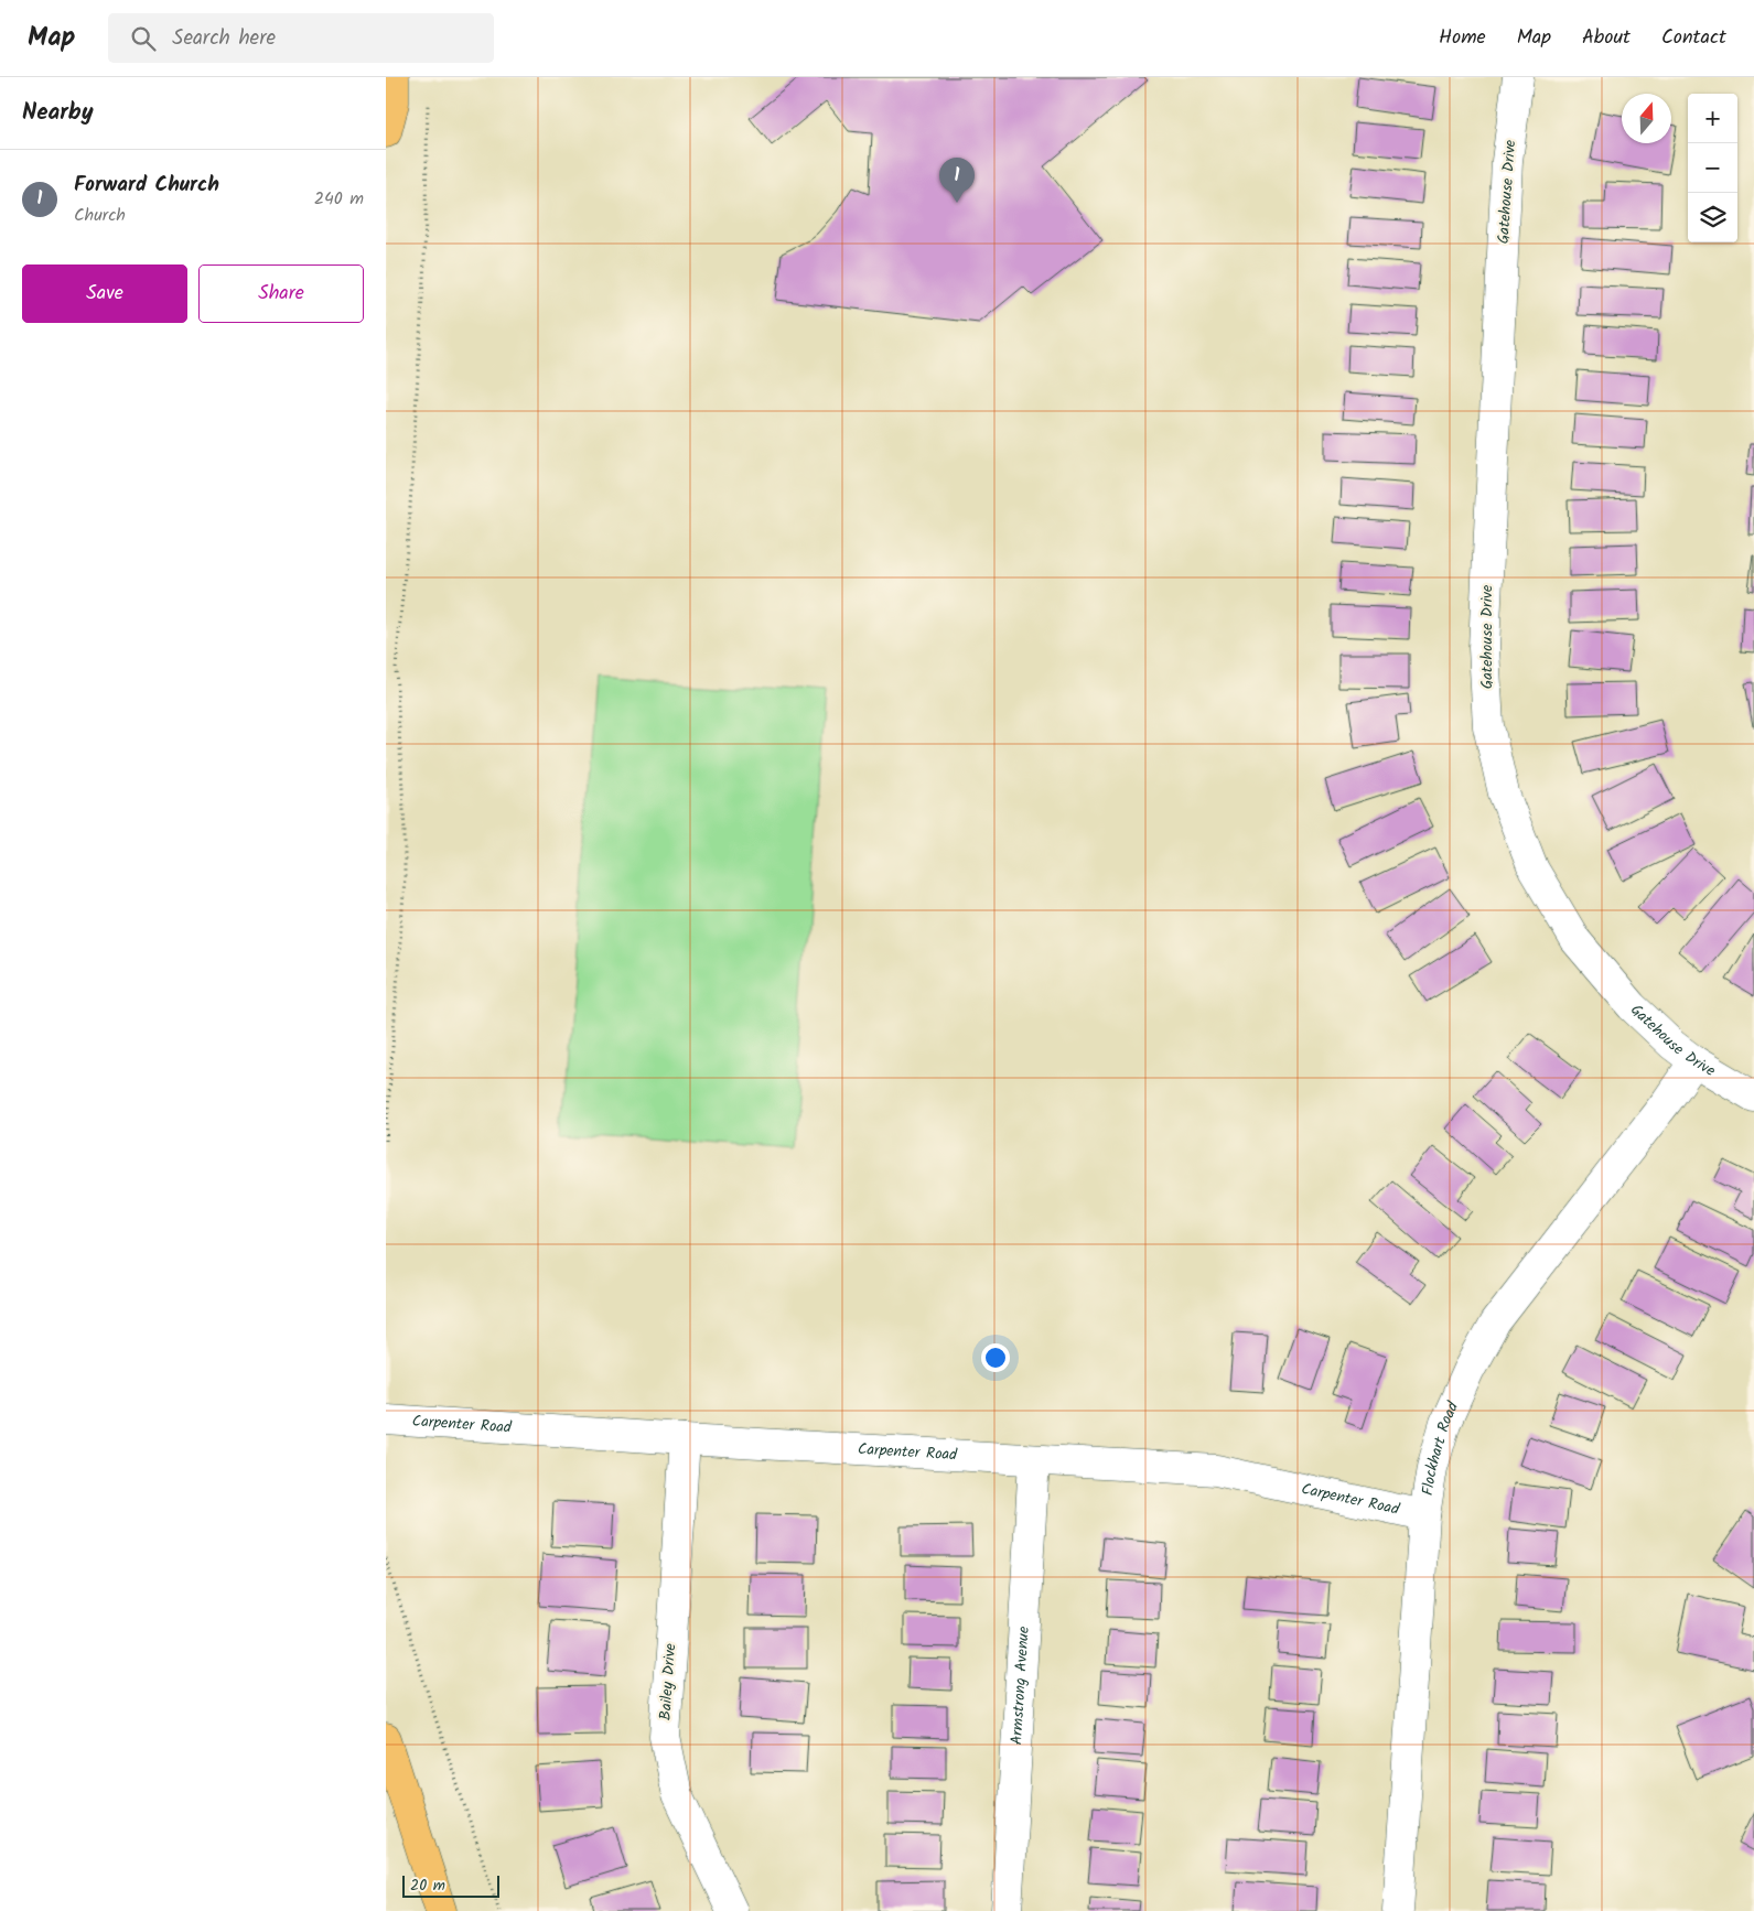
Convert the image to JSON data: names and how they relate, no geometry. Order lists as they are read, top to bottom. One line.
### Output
{"streets":{"street":["Gatehouse Drive","Carpenter Road","Flockhart Road","Bailey Drive","Armstrong Avenue"]},"crossings":[["Gatehouse Drive","Flockhart Road"],["Carpenter Road","Flockhart Road"],["Carpenter Road","Bailey Drive"],["Carpenter Road","Armstrong Avenue"]],"scale_bar":"20 m","north":"top","page":{"header":"Map","search":"Search here","nav":["Home","Map","About","Contact"],"heading":"Nearby","map_buttons":["+","−"],"list":[{"mark":"1","name":"Forward Church","note":"Church","value":"240 m"}],"pins":"1","buttons":["Save","Share"],"scale":"20 m"}}
